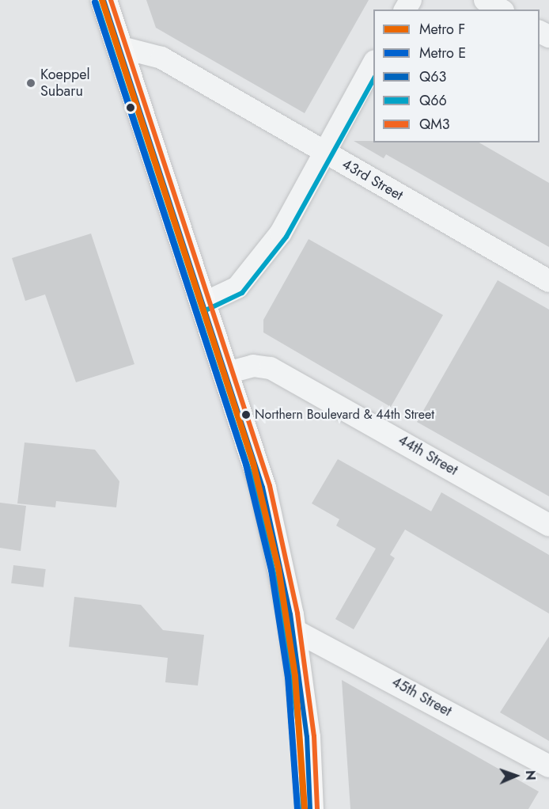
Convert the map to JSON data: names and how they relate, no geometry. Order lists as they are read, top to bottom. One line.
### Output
{"streets":{"street":["43rd Street","44th Street","45th Street"]},"places":["Koeppel Subaru","Northern Boulevard & 44th Street"],"lines":["metro line F","transit line Q63","transit line QM3","metro line E","transit line Q66"],"legend":["Metro F","Metro E","Q63","Q66","QM3"],"north":"right"}
